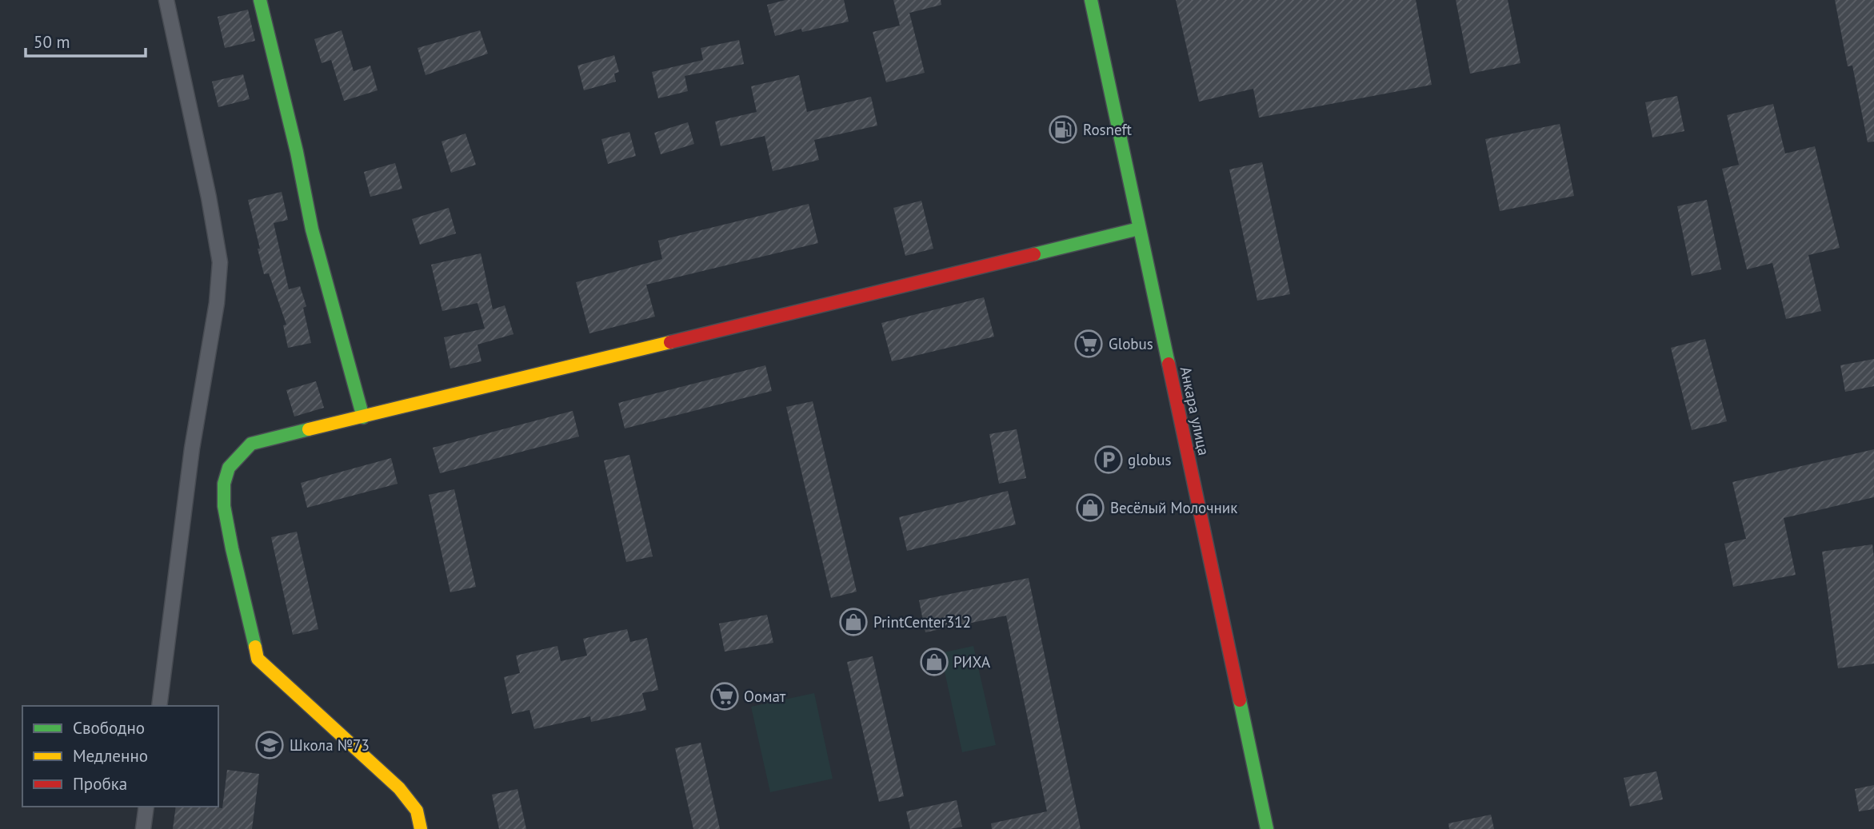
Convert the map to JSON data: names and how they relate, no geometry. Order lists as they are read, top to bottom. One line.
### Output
{"streets":{"street":["Анкара улица"]},"places":{"fuel station":["Rosneft"],"supermarket":["Globus","Оомат"],"parking":["globus"],"shop":["Весёлый Молочник","PrintCenter312","РИХА"],"school or university":["Школа №73"]},"legend":["Свободно","Медленно","Пробка"],"scale_bar":"50 m"}
